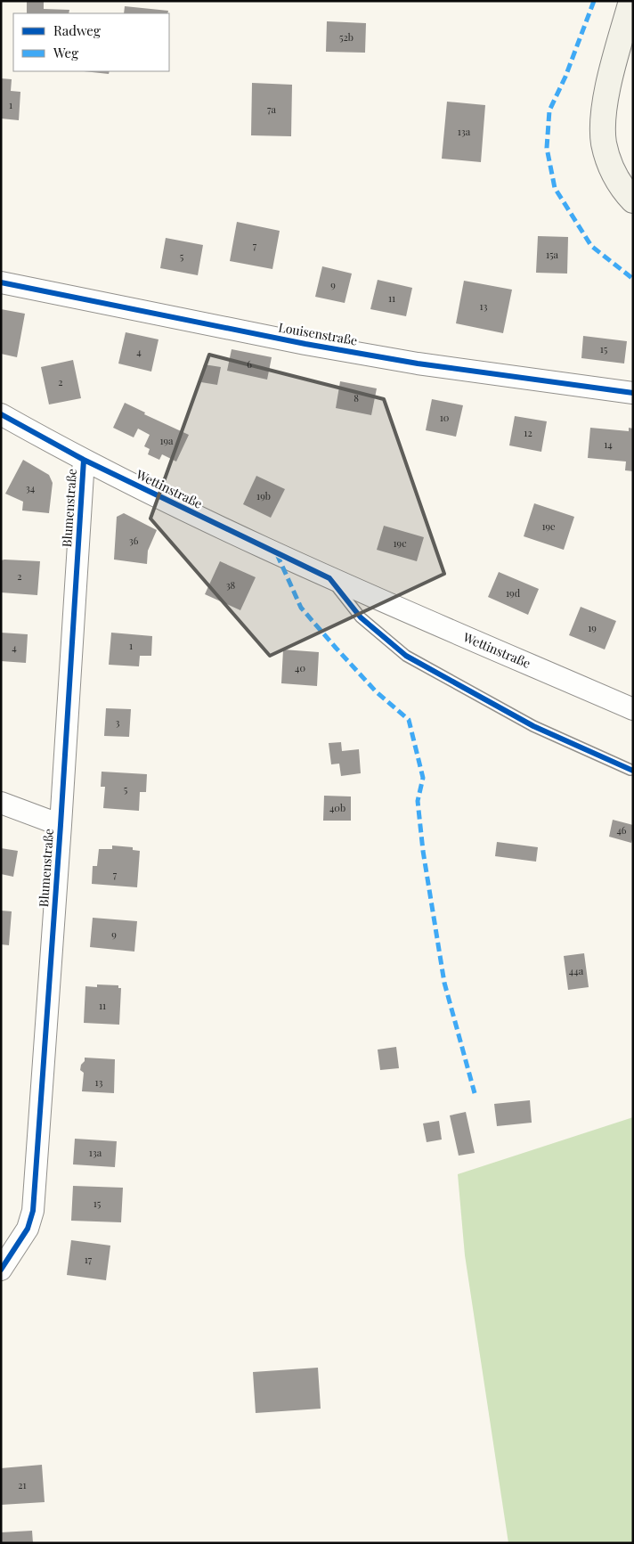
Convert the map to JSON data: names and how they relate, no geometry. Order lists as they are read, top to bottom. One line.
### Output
{"streets":{"street":["Louisenstraße","Wettinstraße","Blumenstraße"]},"crossings":[["Wettinstraße","Blumenstraße"]],"house_numbers":["52b","1","7a","13a","7","15a","5","9","11","13","15","4","6","2","8","10","12","19a","14","34","19b","19e","36","19c","2","38","19d","19","1","4","40","3","5","40b","46","7","9","44a","11","13","13a","15","17","21"],"legend":["Radweg","Weg"]}
